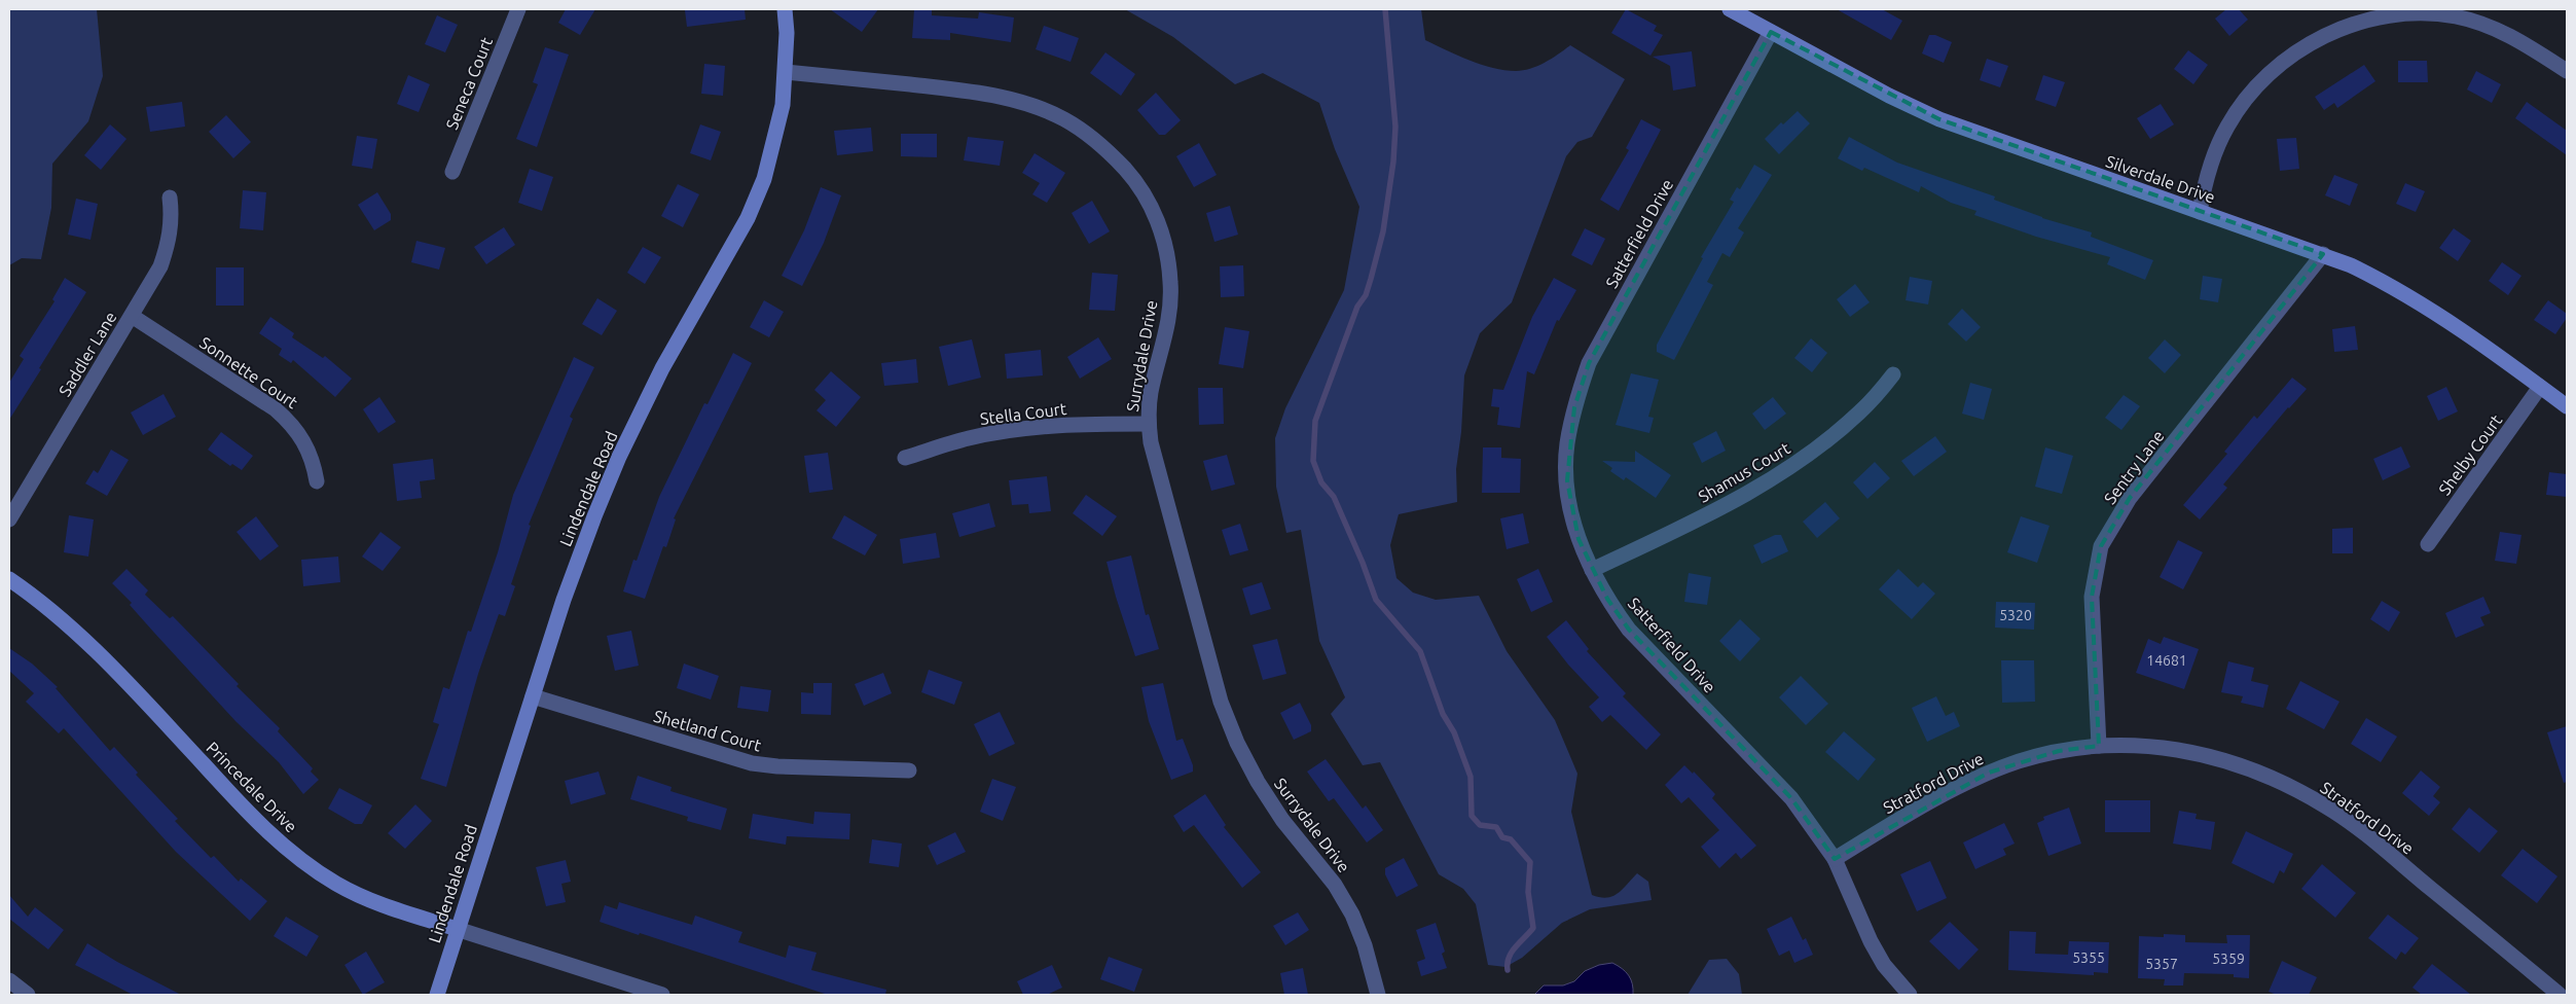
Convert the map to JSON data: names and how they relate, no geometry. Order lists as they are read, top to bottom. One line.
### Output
{"streets":{"street":["Seneca Court","Silverdale Drive","Satterfield Drive","Saddler Lane","Surrydale Drive","Sonnette Court","Stella Court","Shelby Court","Sentry Lane","Shamus Court","Lindendale Road","Shetland Court","Stratford Drive","Princedale Drive"]},"crossings":[["Silverdale Drive","Satterfield Drive"],["Silverdale Drive","Shelby Court"],["Silverdale Drive","Sentry Lane"],["Satterfield Drive","Shamus Court"],["Satterfield Drive","Stratford Drive"],["Saddler Lane","Sonnette Court"],["Surrydale Drive","Stella Court"],["Surrydale Drive","Lindendale Road"],["Sentry Lane","Stratford Drive"],["Lindendale Road","Shetland Court"],["Lindendale Road","Princedale Drive"]],"house_numbers":["5320","14681","5355","5359","5357"]}
